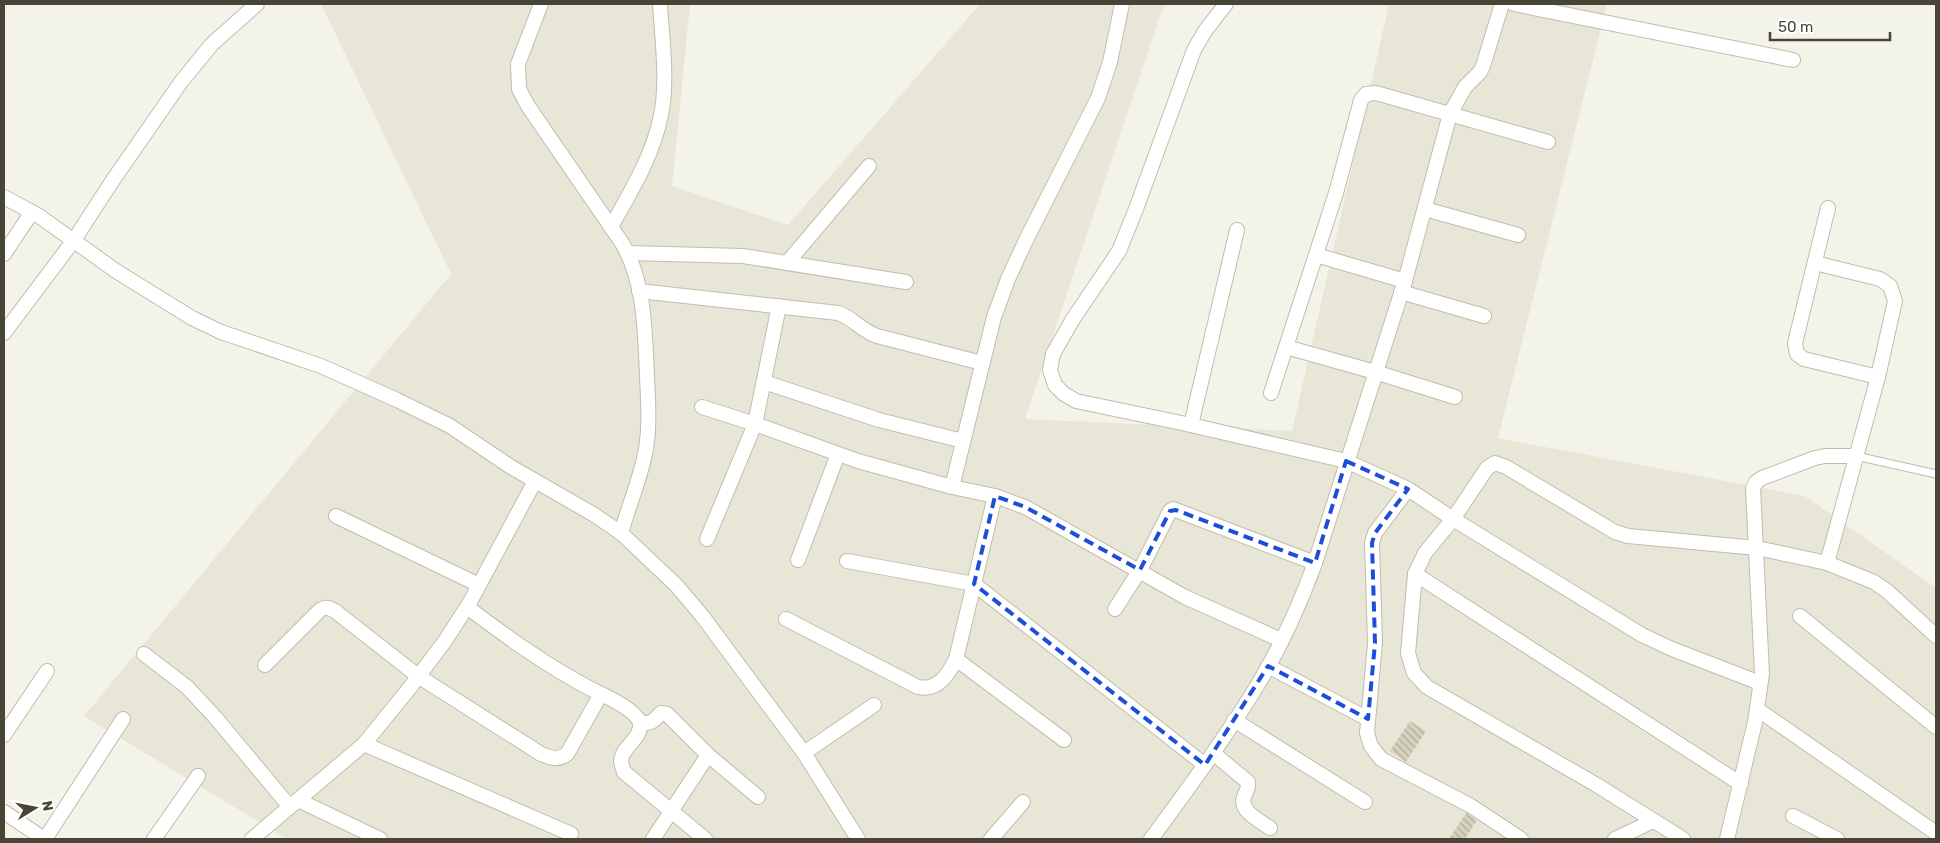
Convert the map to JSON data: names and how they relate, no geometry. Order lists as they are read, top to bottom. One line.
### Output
{"scale_bar":"50 m","north":"right"}
